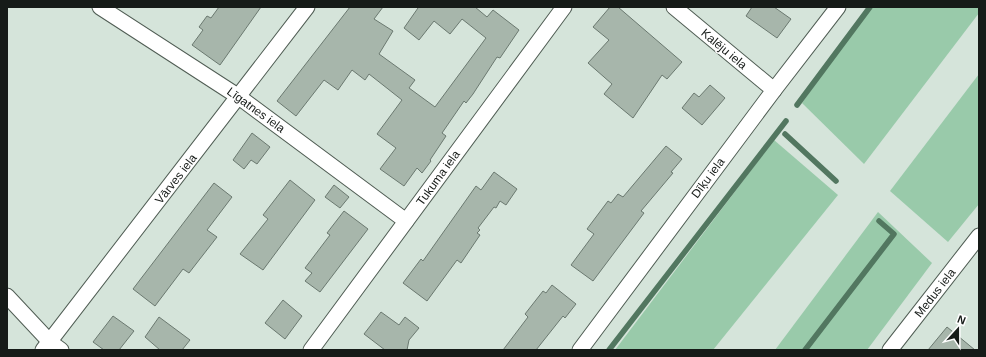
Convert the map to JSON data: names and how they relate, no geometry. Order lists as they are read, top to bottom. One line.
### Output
{"streets":{"street":["Kalēju iela","Līgatnes iela","Tukuma iela","Dīķu iela","Vārves iela","Medus iela"]},"crossings":[["Kalēju iela","Dīķu iela"],["Līgatnes iela","Tukuma iela"],["Līgatnes iela","Vārves iela"]],"north":"top"}
